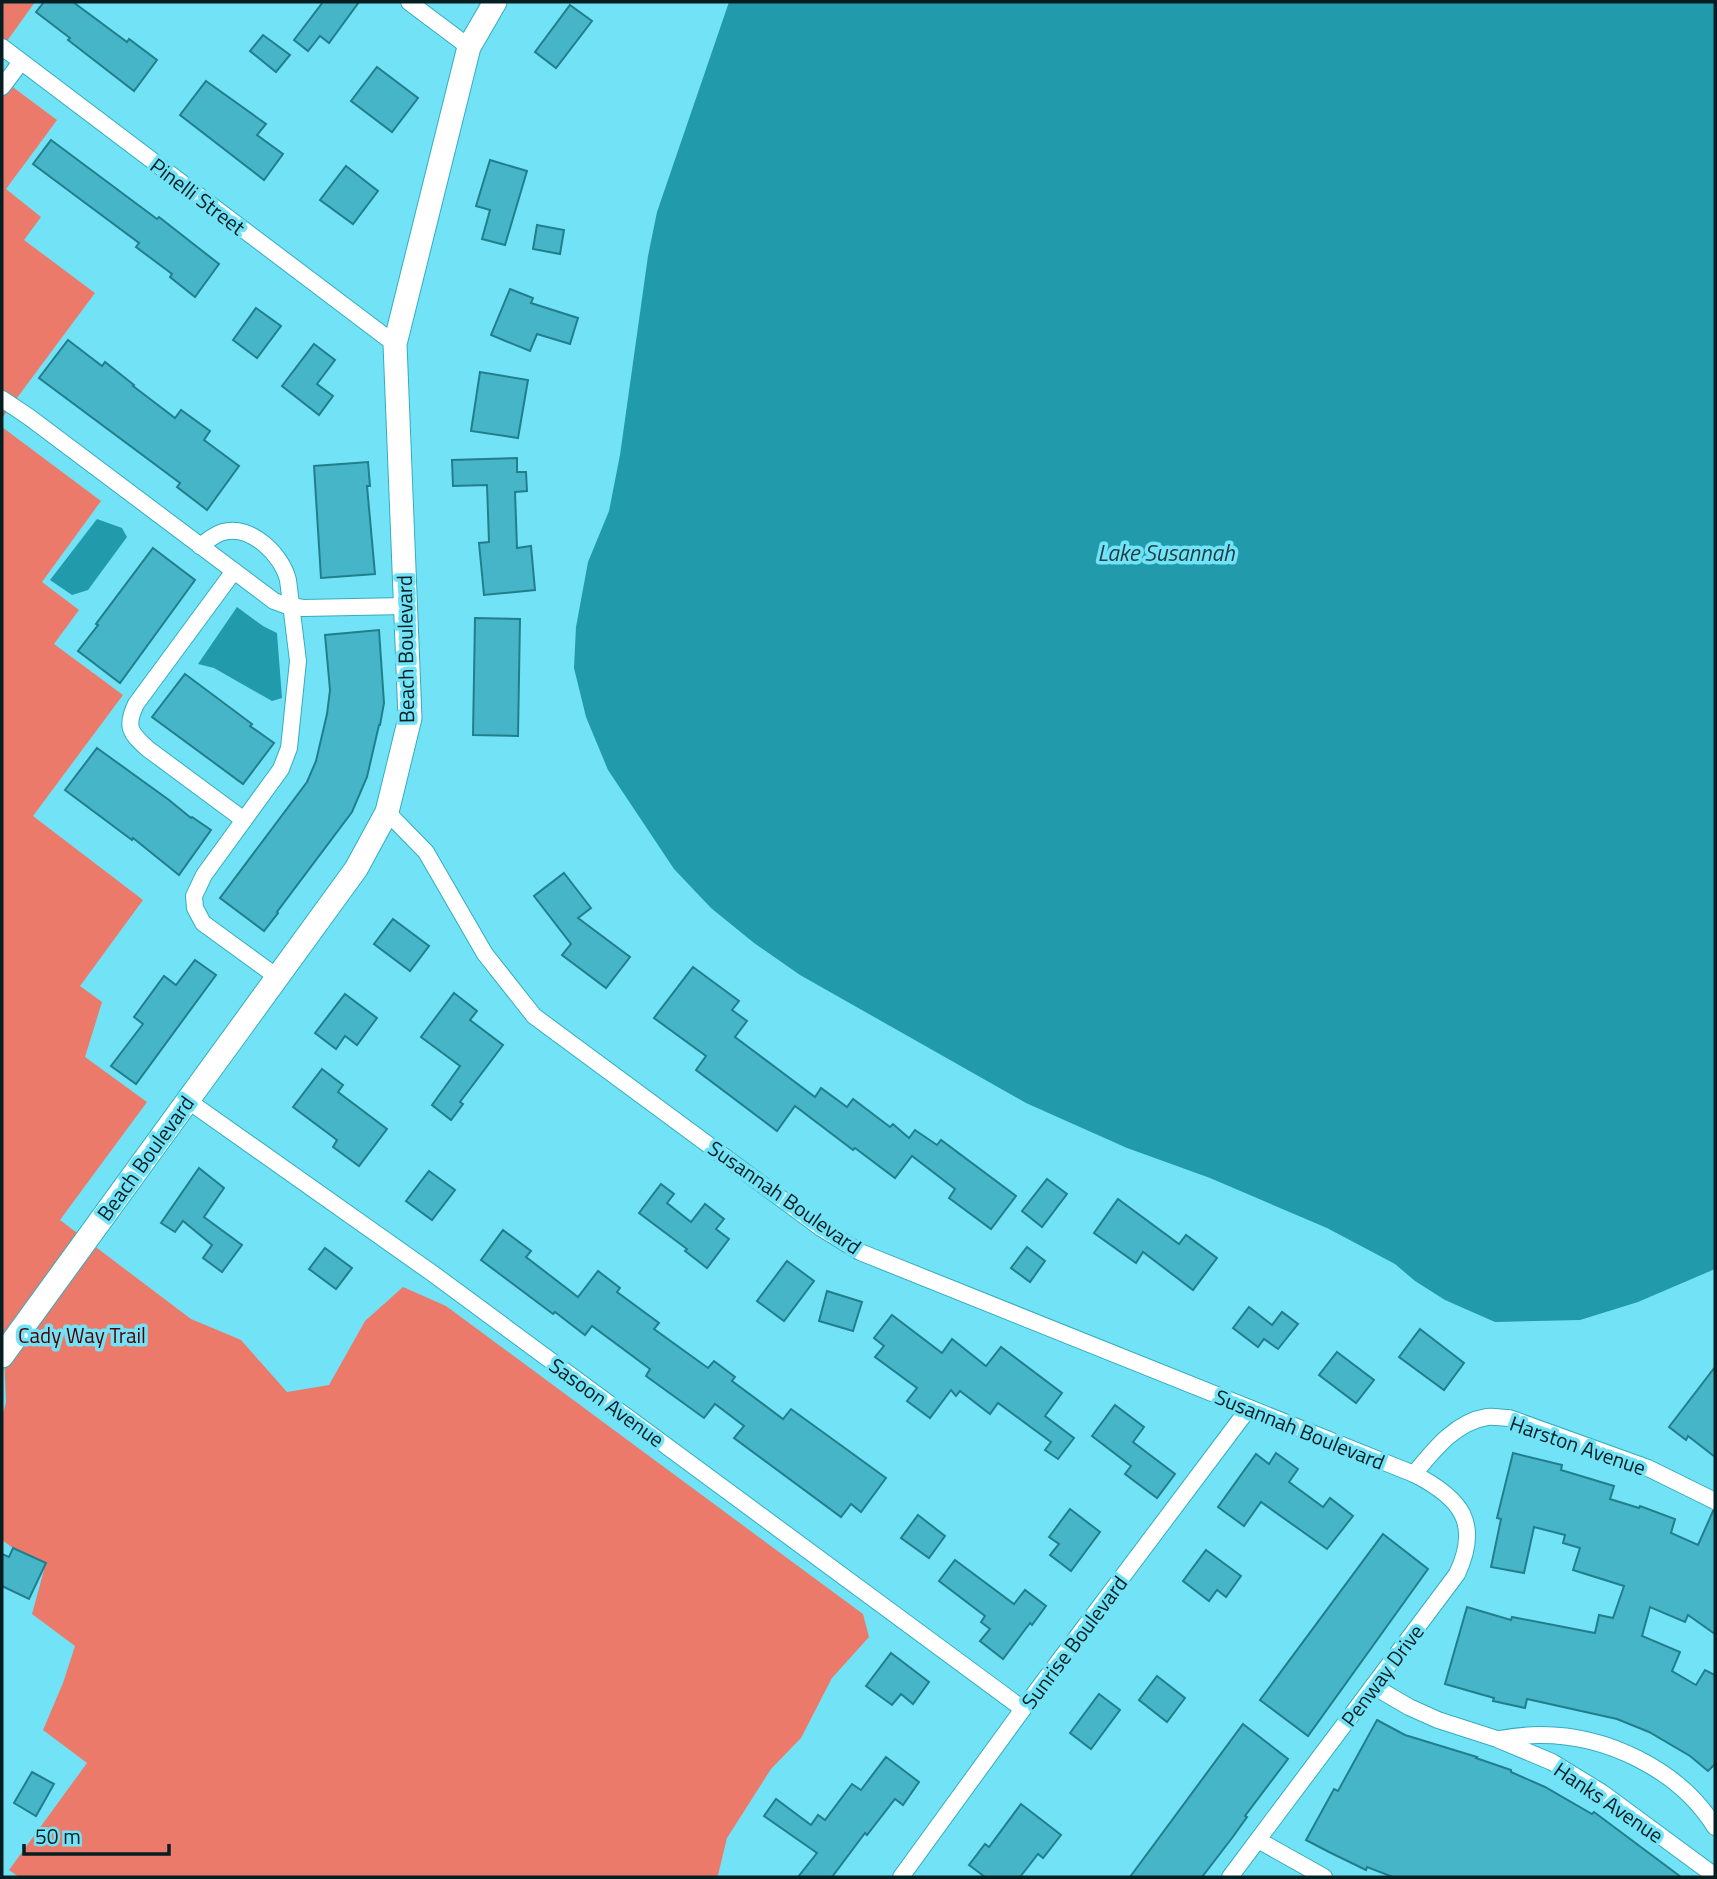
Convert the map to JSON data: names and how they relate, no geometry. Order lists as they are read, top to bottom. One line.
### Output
{"streets":{"street":["Pinelli Street","Beach Boulevard","Susannah Boulevard","Sasoon Avenue","Harston Avenue","Sunrise Boulevard","Penway Drive","Hanks Avenue"]},"crossings":[["Pinelli Street","Beach Boulevard"],["Beach Boulevard","Susannah Boulevard"],["Beach Boulevard","Sasoon Avenue"],["Susannah Boulevard","Harston Avenue"],["Susannah Boulevard","Sunrise Boulevard"],["Susannah Boulevard","Penway Drive"],["Sasoon Avenue","Sunrise Boulevard"],["Harston Avenue","Penway Drive"],["Penway Drive","Hanks Avenue"]],"water":["Lake Susannah"],"parks":["Cady Way Trail"],"scale_bar":"50 m"}
